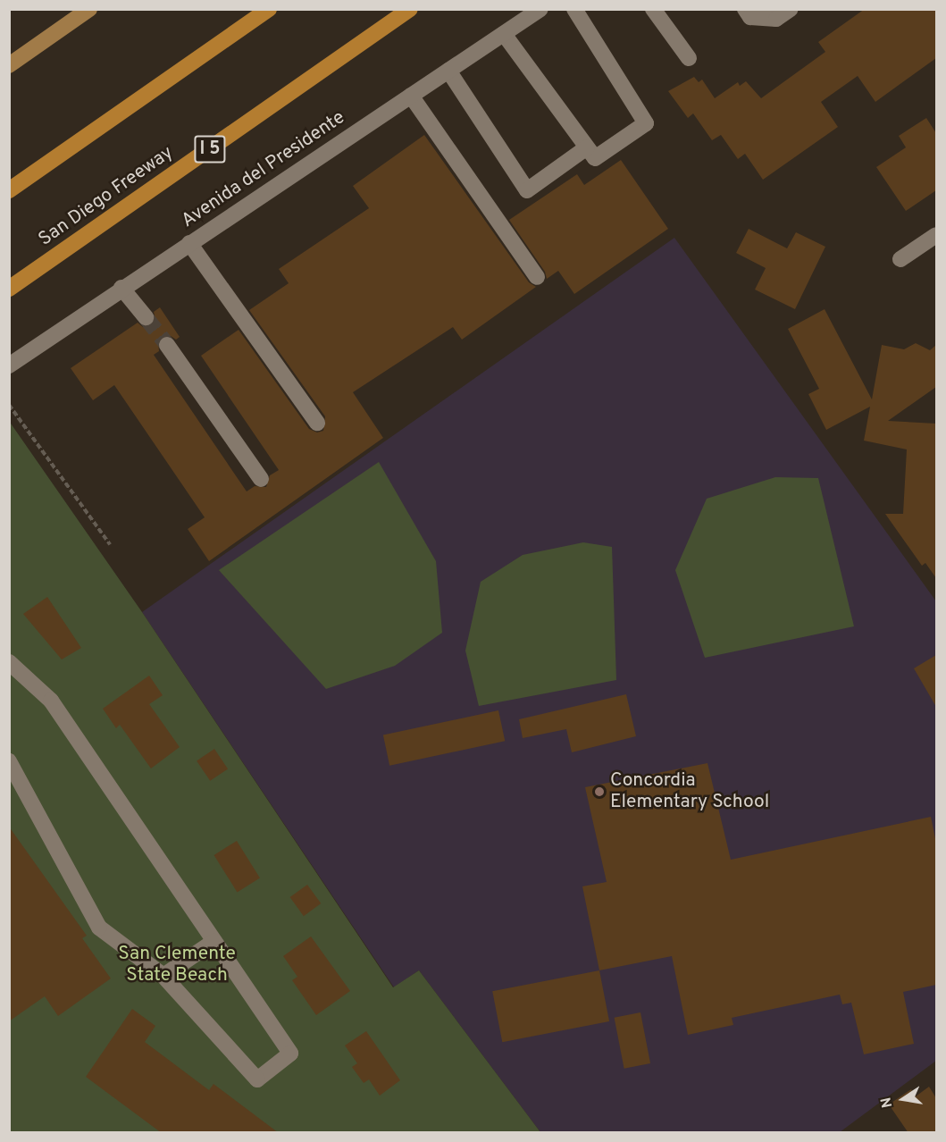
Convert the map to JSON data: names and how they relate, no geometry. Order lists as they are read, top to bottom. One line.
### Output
{"streets":{"highway":["I 5","San Diego Freeway"],"street":["Avenida del Presidente"]},"parks":["San Clemente State Beach"],"places":["Concordia Elementary School"],"north":"left"}
